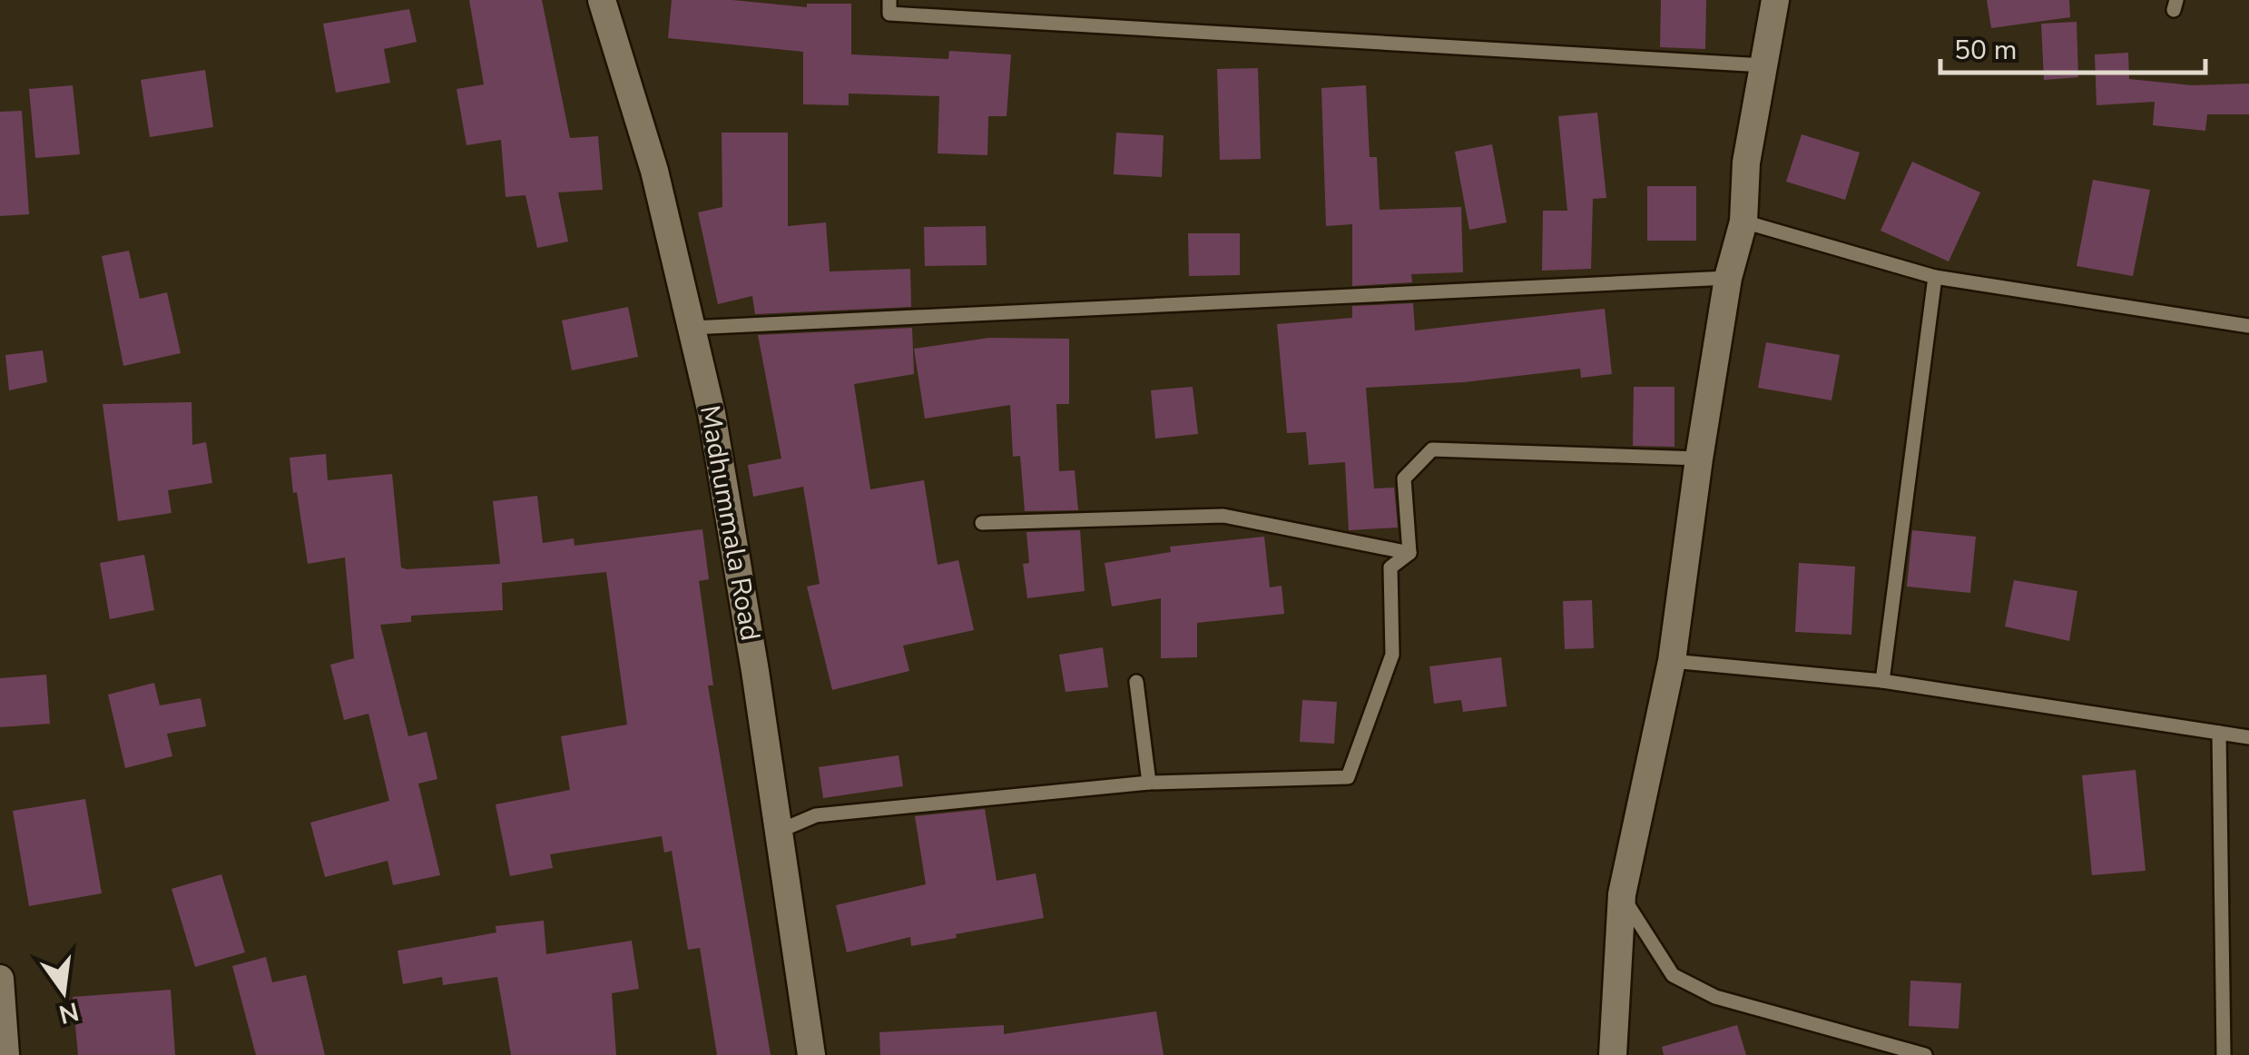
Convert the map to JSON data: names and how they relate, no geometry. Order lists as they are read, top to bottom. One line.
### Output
{"streets":{"street":["Madhummala Road"]},"scale_bar":"50 m","north":"bottom"}
